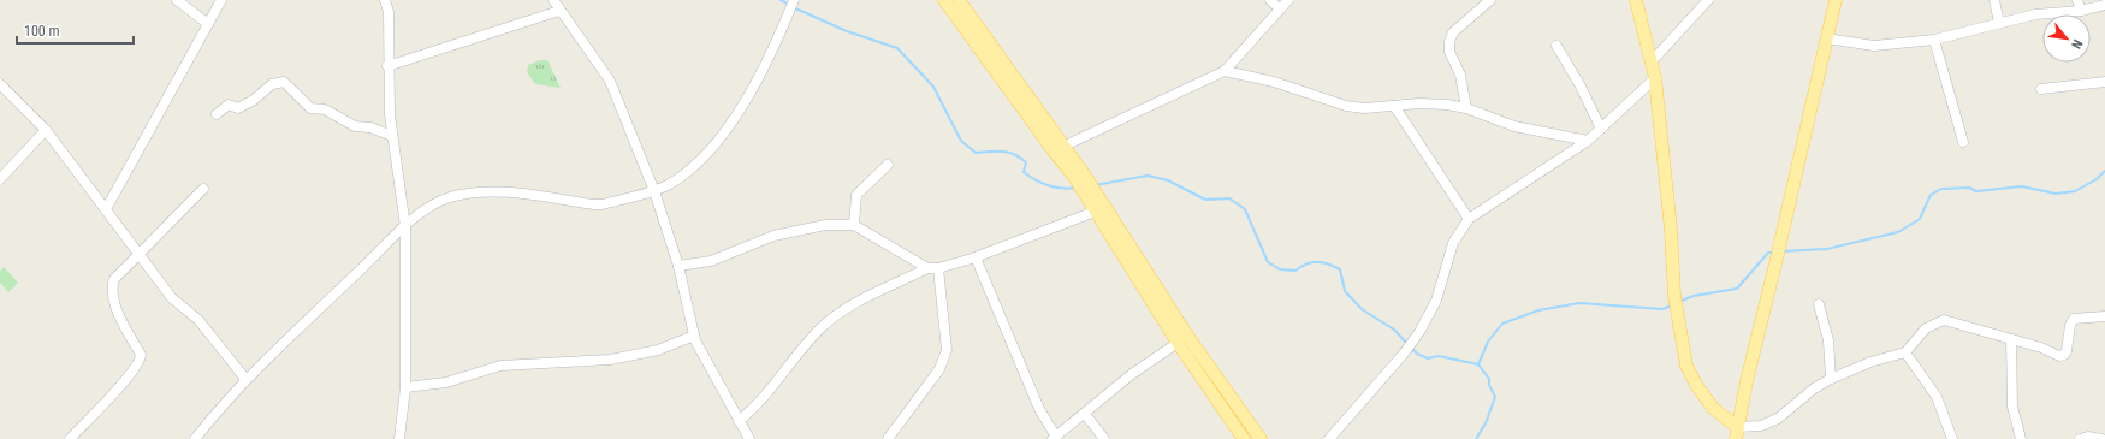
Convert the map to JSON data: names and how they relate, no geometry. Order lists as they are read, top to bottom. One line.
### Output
{"scale_bar":"100 m","north":"bottom right"}
